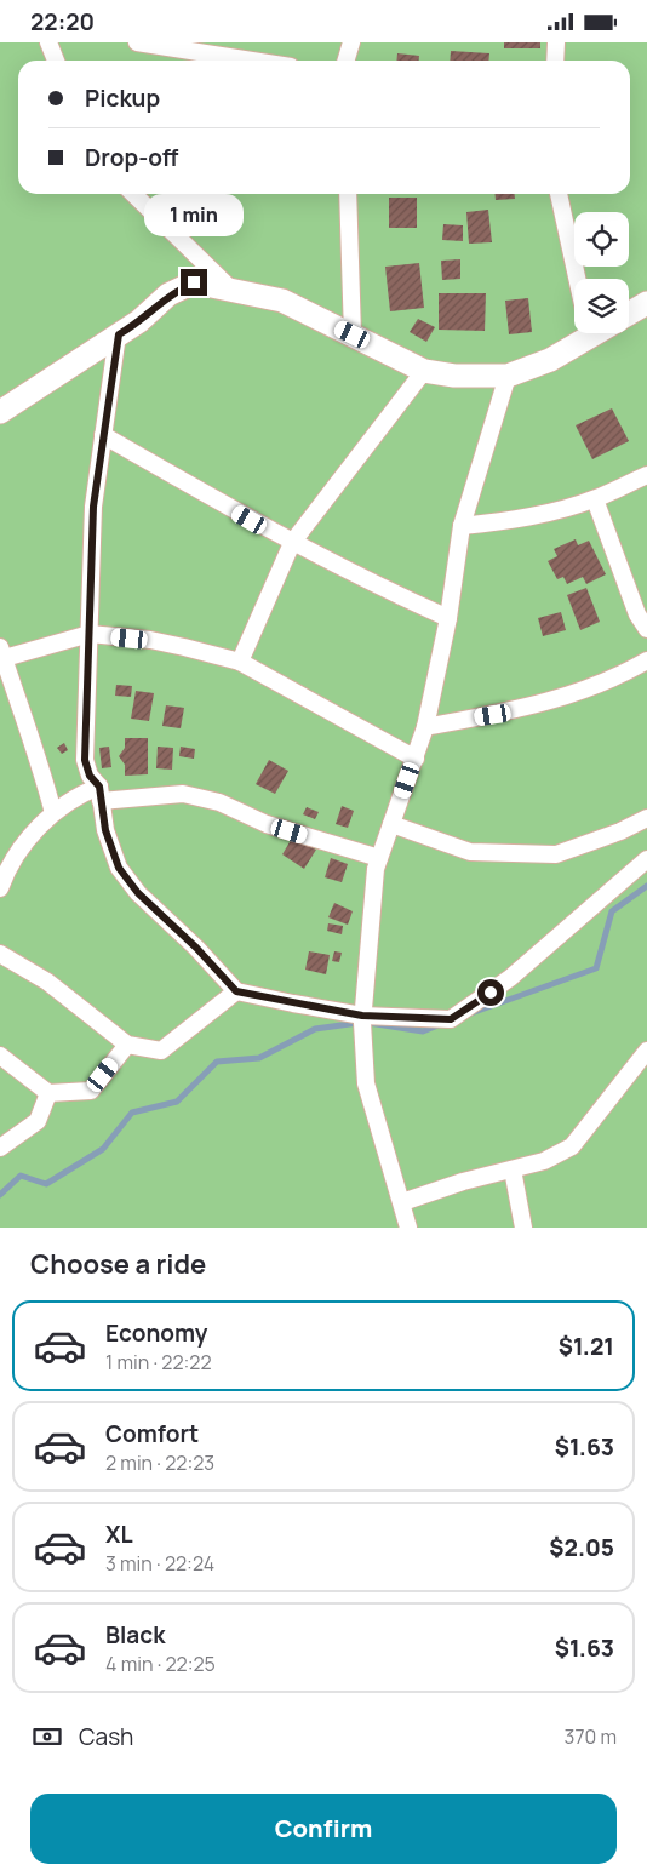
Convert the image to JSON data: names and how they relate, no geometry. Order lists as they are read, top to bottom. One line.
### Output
{"page":{"status":"22:20","banner":["Pickup","Drop-off"],"bubble":"1 min","heading":"Choose a ride","list":[{"name":"Economy","note":"1 min · 22:22","value":"$1.21"},{"name":"Comfort","note":"2 min · 22:23","value":"$1.63"},{"name":"XL","note":"3 min · 22:24","value":"$2.05"},{"name":"Black","note":"4 min · 22:25","value":"$1.63"}],"pay":["Cash","370 m"],"buttons":"Confirm"}}
